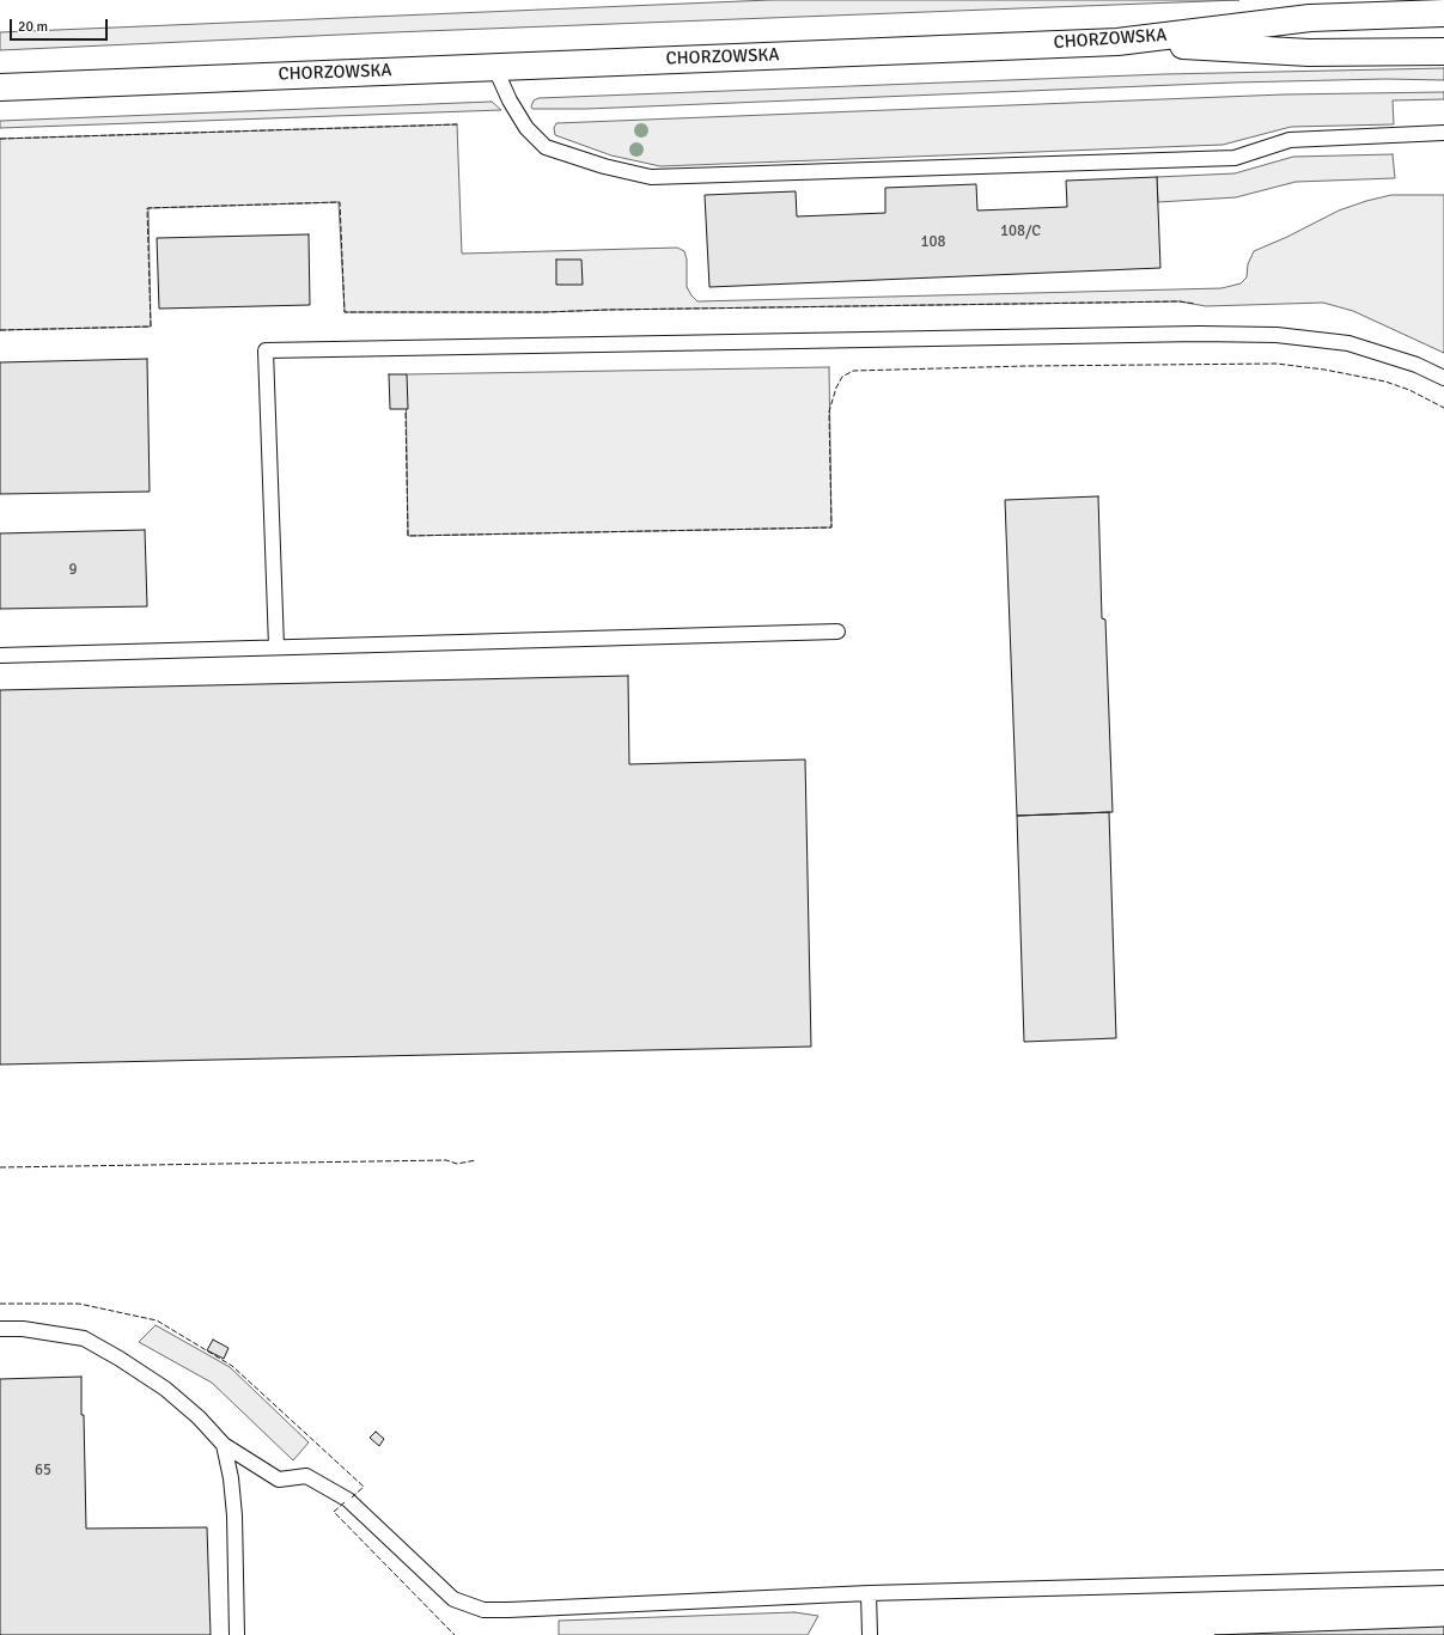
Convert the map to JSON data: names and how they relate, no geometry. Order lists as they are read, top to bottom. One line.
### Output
{"streets":{"main road":["CHORZOWSKA"]},"house_numbers":["108/C","108","9","65"],"scale_bar":"20 m"}
